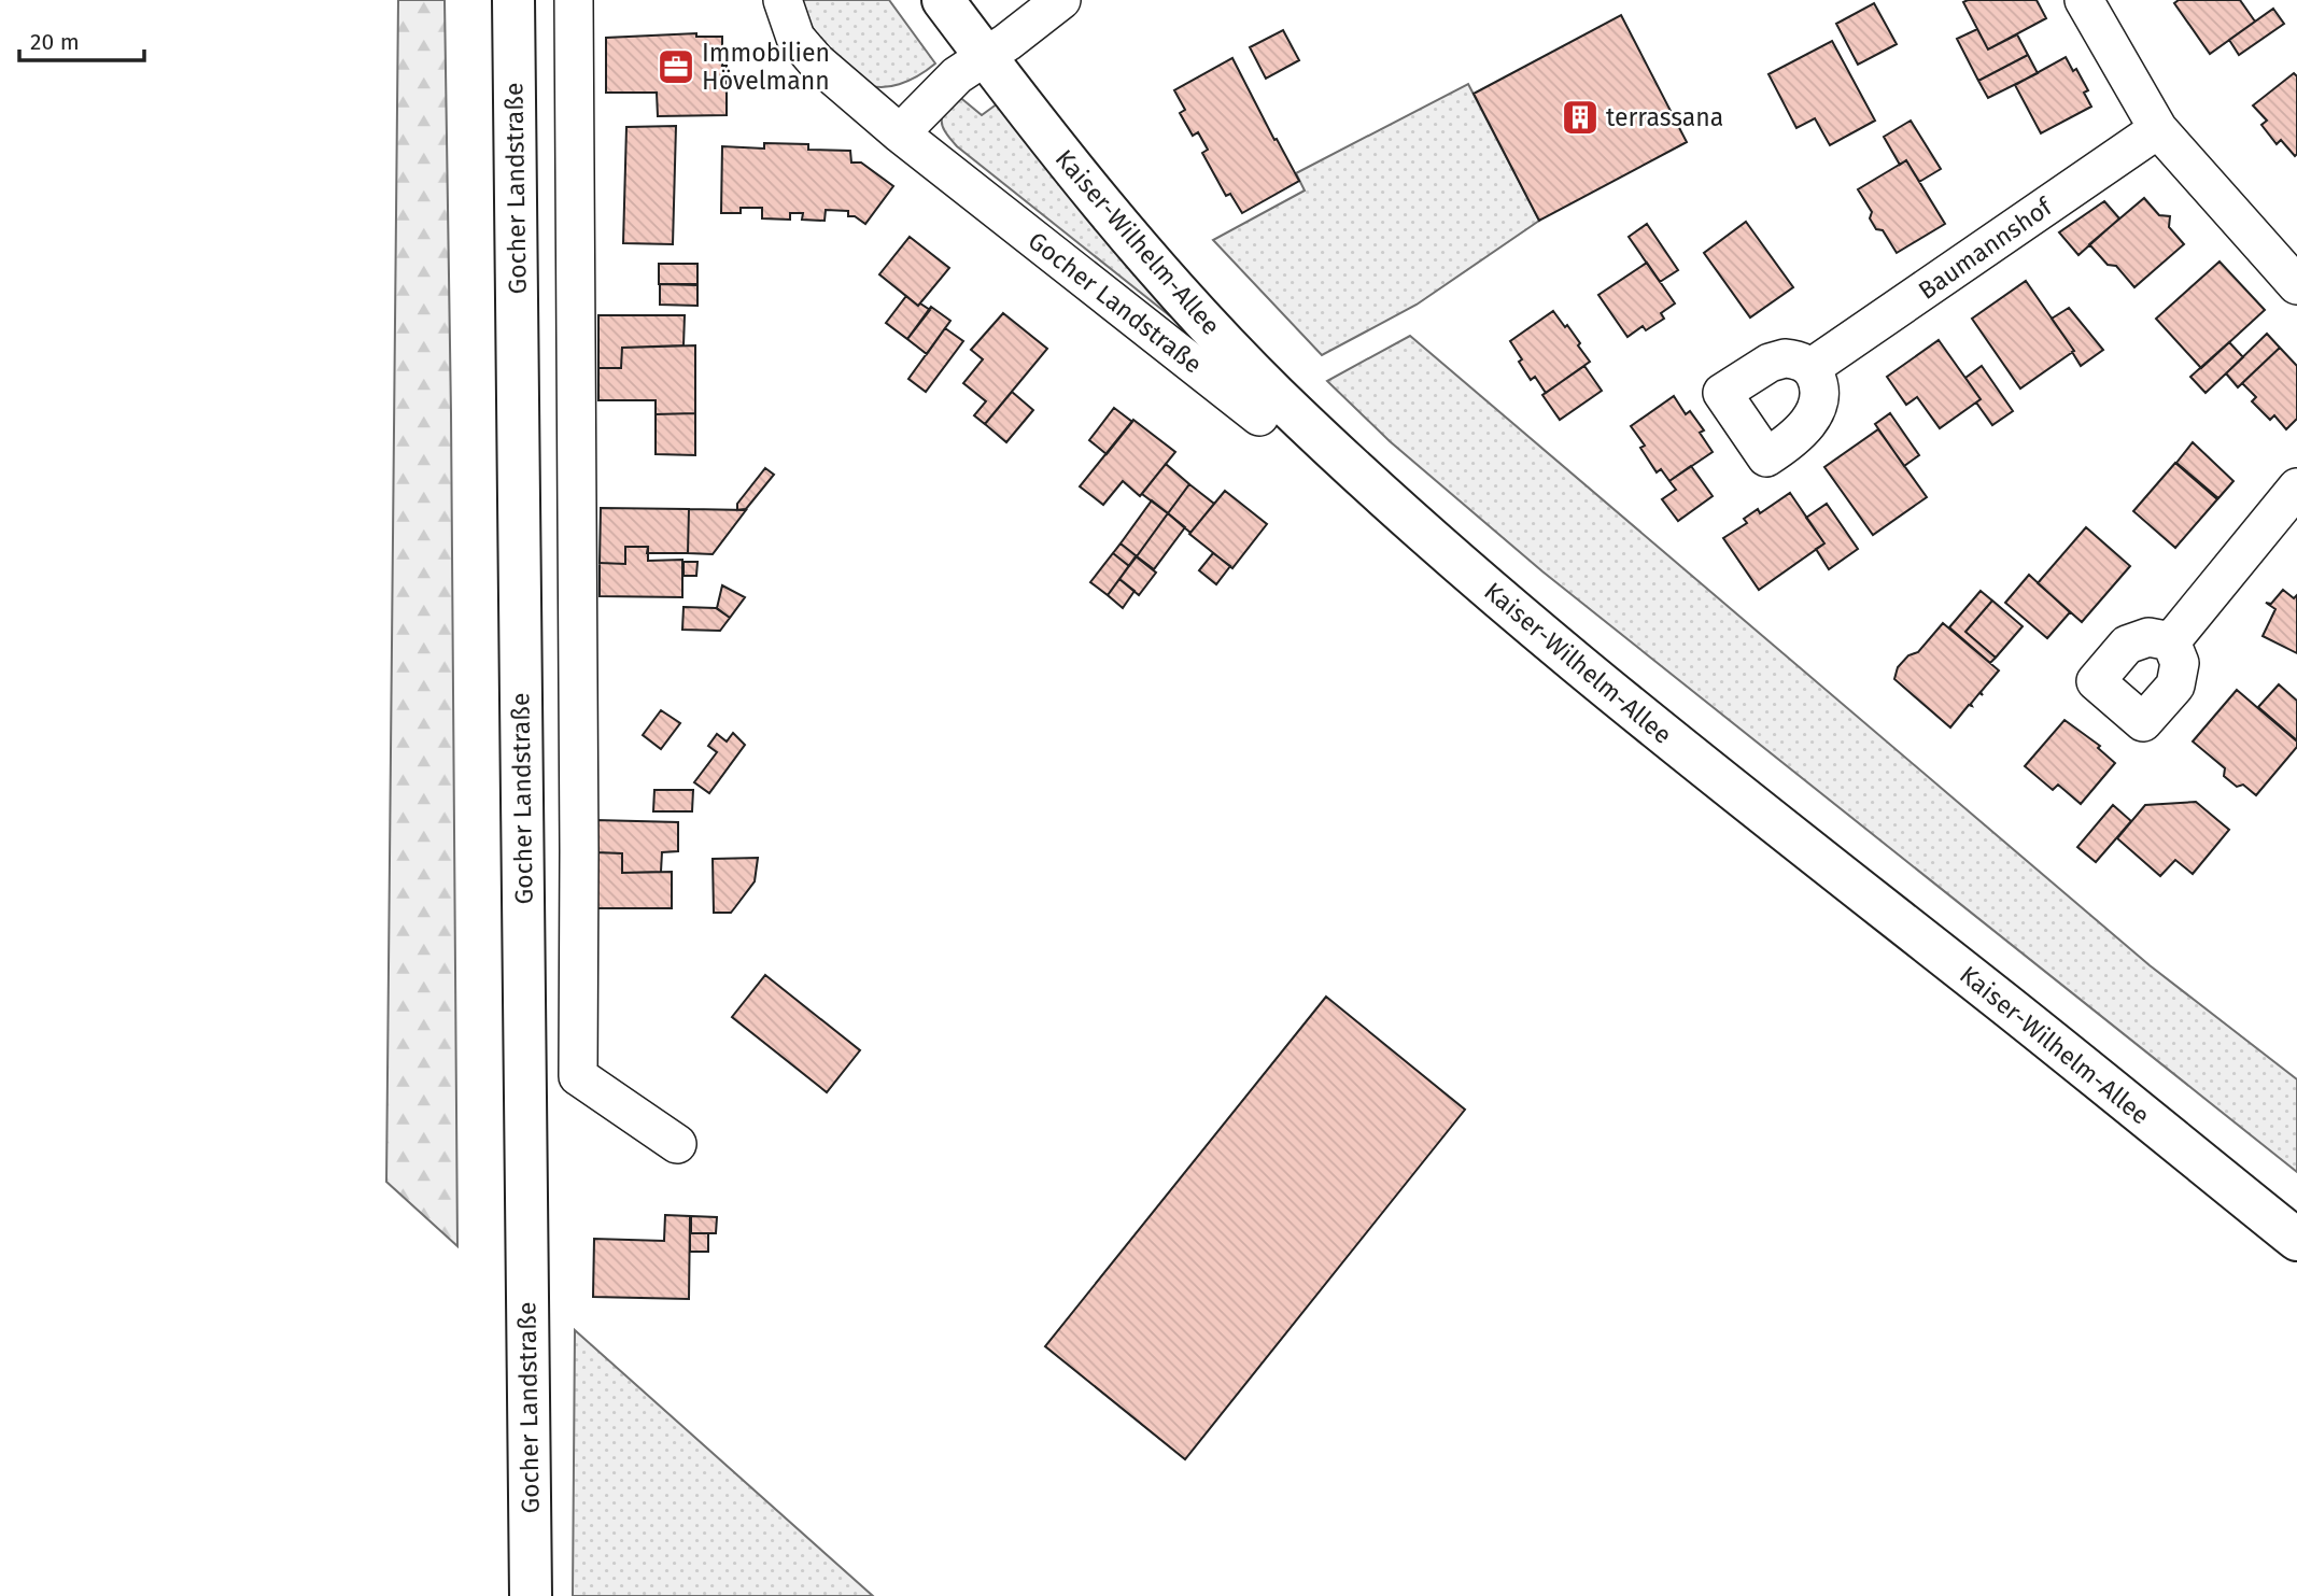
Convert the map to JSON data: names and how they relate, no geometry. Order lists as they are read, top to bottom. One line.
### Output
{"streets":{"street":["Gocher Landstraße","Kaiser-Wilhelm-Allee","Baumannshof"]},"places":{"office":["Immobilien Hövelmann"],"building":["terrassana"]},"scale_bar":"20 m"}
